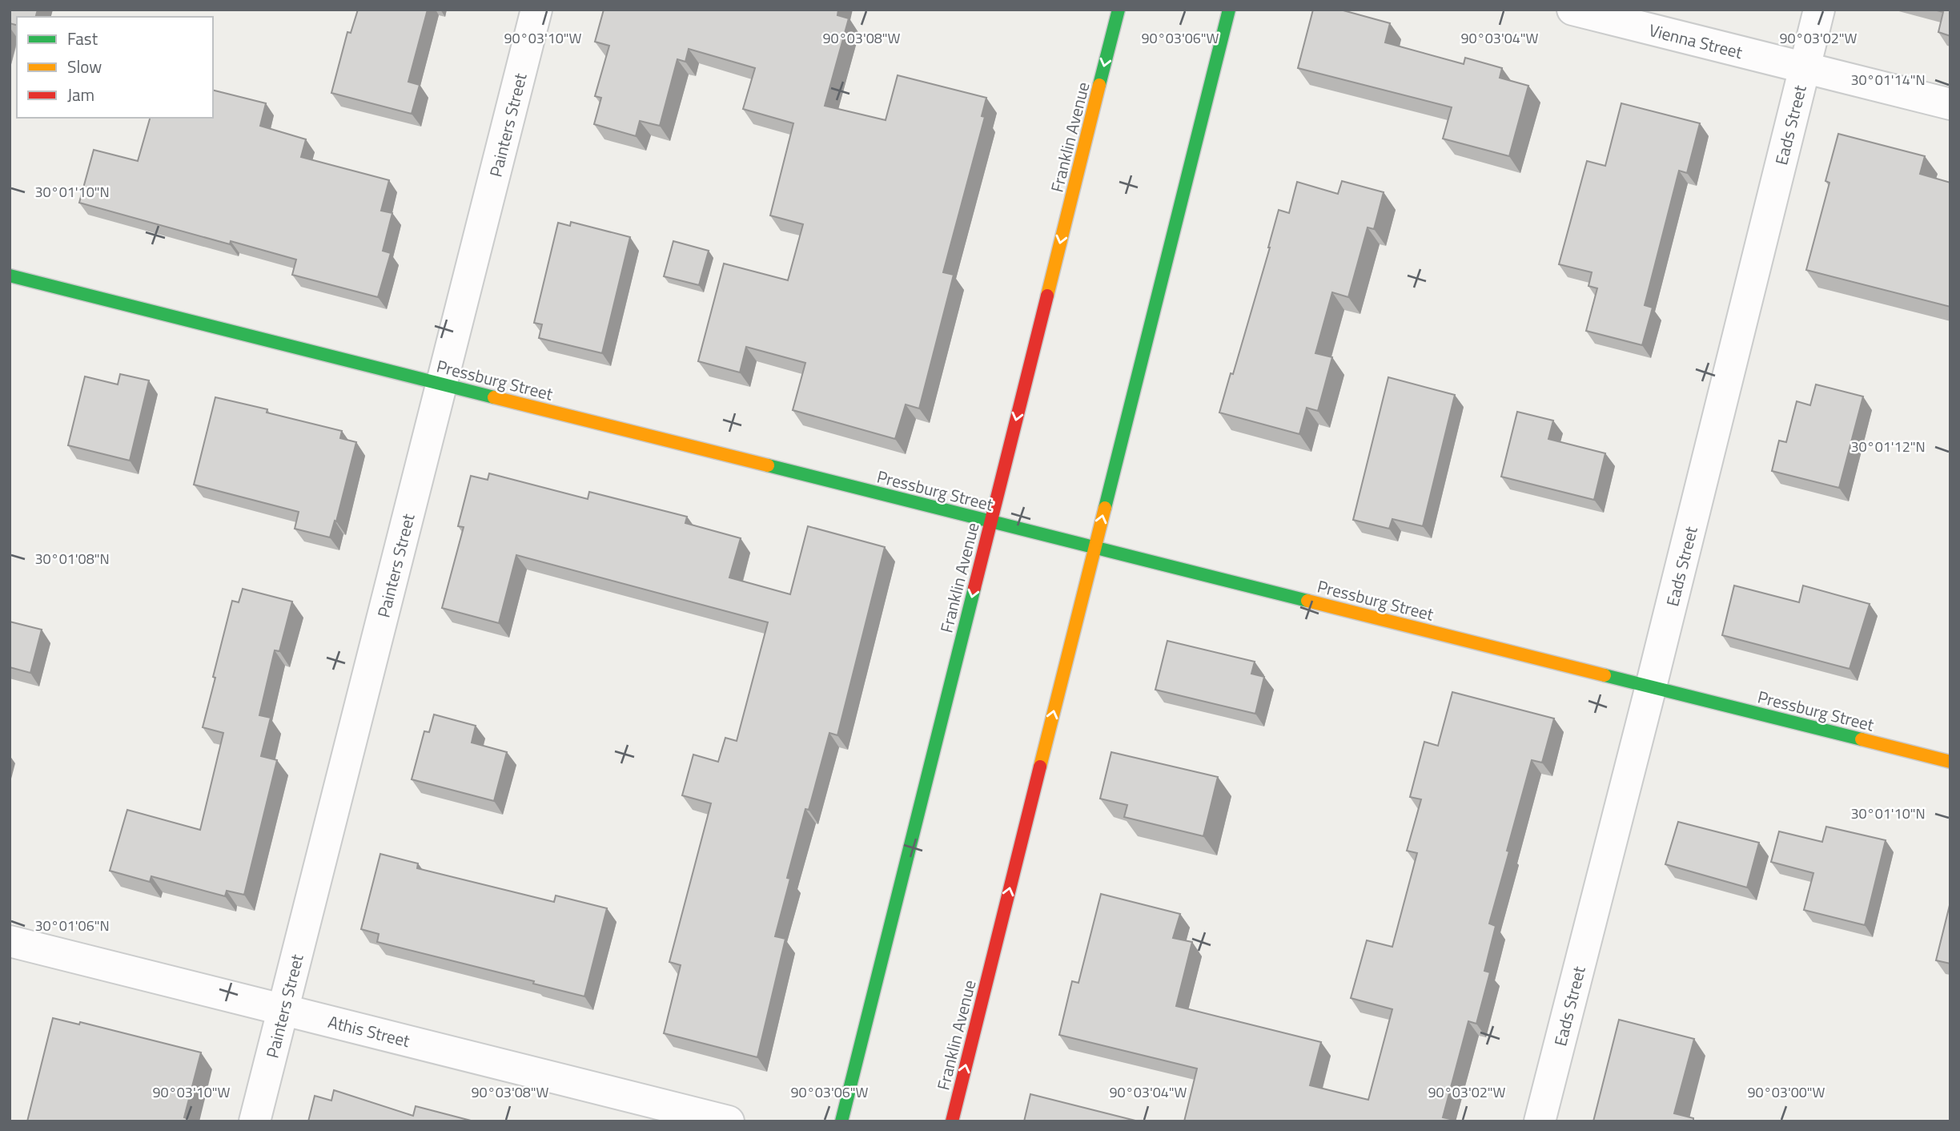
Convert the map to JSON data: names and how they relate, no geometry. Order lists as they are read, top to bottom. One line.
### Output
{"streets":{"street":["Vienna Street","Painters Street","Eads Street","Franklin Avenue","Pressburg Street","Athis Street"]},"crossings":[["Vienna Street","Eads Street"],["Painters Street","Pressburg Street"],["Painters Street","Athis Street"],["Eads Street","Pressburg Street"],["Franklin Avenue","Pressburg Street"]],"legend":["Fast","Slow","Jam"],"coordinates":["90°03'10\"W","90°03'08\"W","90°03'06\"W","90°03'04\"W","90°03'02\"W","30°01'14\"N","30°01'10\"N","30°01'12\"N","30°01'08\"N","30°01'06\"N","90°03'00\"W"]}
